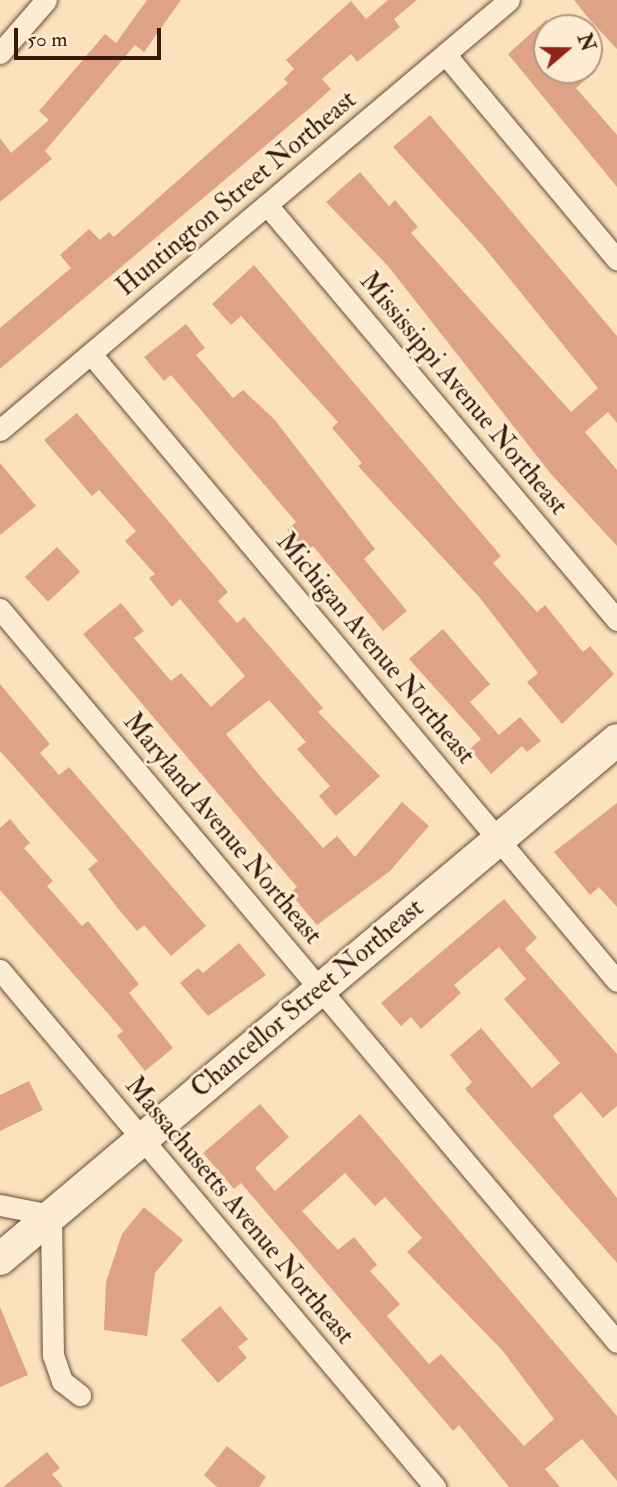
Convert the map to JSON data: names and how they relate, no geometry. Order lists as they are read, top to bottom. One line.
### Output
{"streets":{"street":["Huntington Street Northeast","Mississippi Avenue Northeast","Michigan Avenue Northeast","Maryland Avenue Northeast","Chancellor Street Northeast","Massachusetts Avenue Northeast"]},"crossings":[["Huntington Street Northeast","Mississippi Avenue Northeast"],["Huntington Street Northeast","Michigan Avenue Northeast"],["Michigan Avenue Northeast","Chancellor Street Northeast"],["Maryland Avenue Northeast","Chancellor Street Northeast"],["Chancellor Street Northeast","Massachusetts Avenue Northeast"]],"scale_bar":"50 m","north":"right"}
